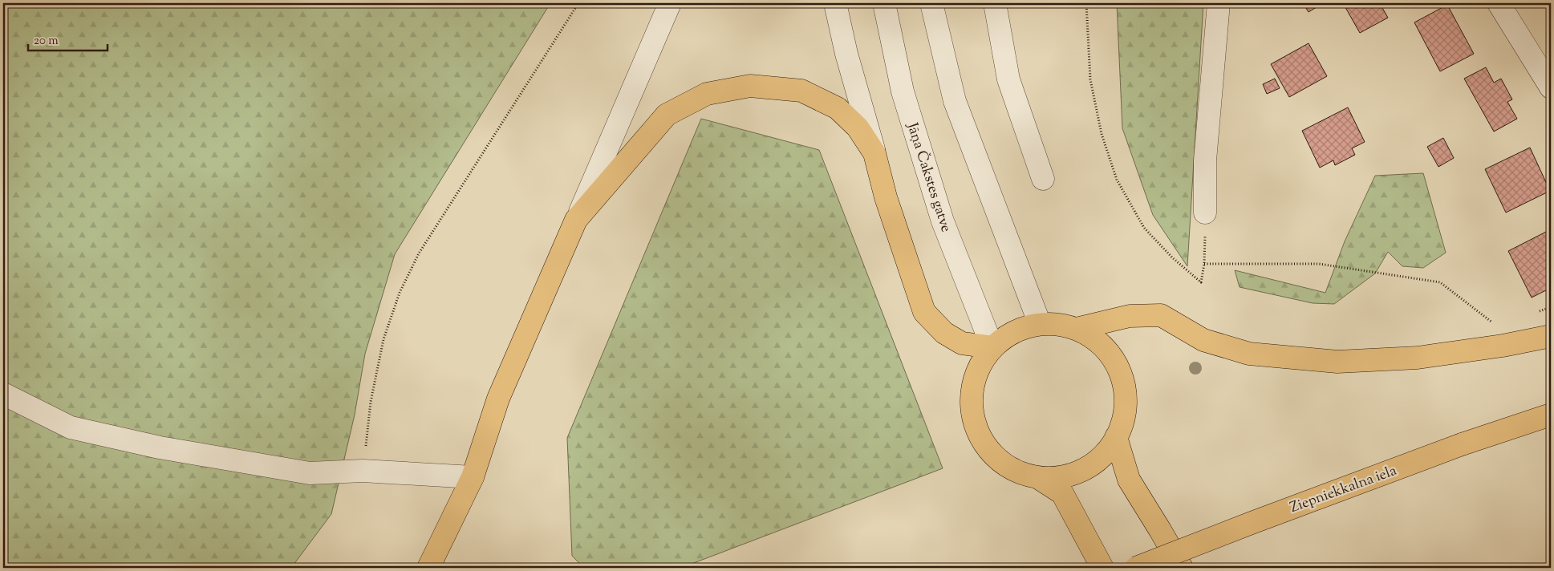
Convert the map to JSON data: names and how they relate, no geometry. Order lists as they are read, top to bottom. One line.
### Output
{"streets":{"highway":["Ziepniekkalna iela"],"street":["Jāņa Čakstes gatve"]},"scale_bar":"20 m"}
